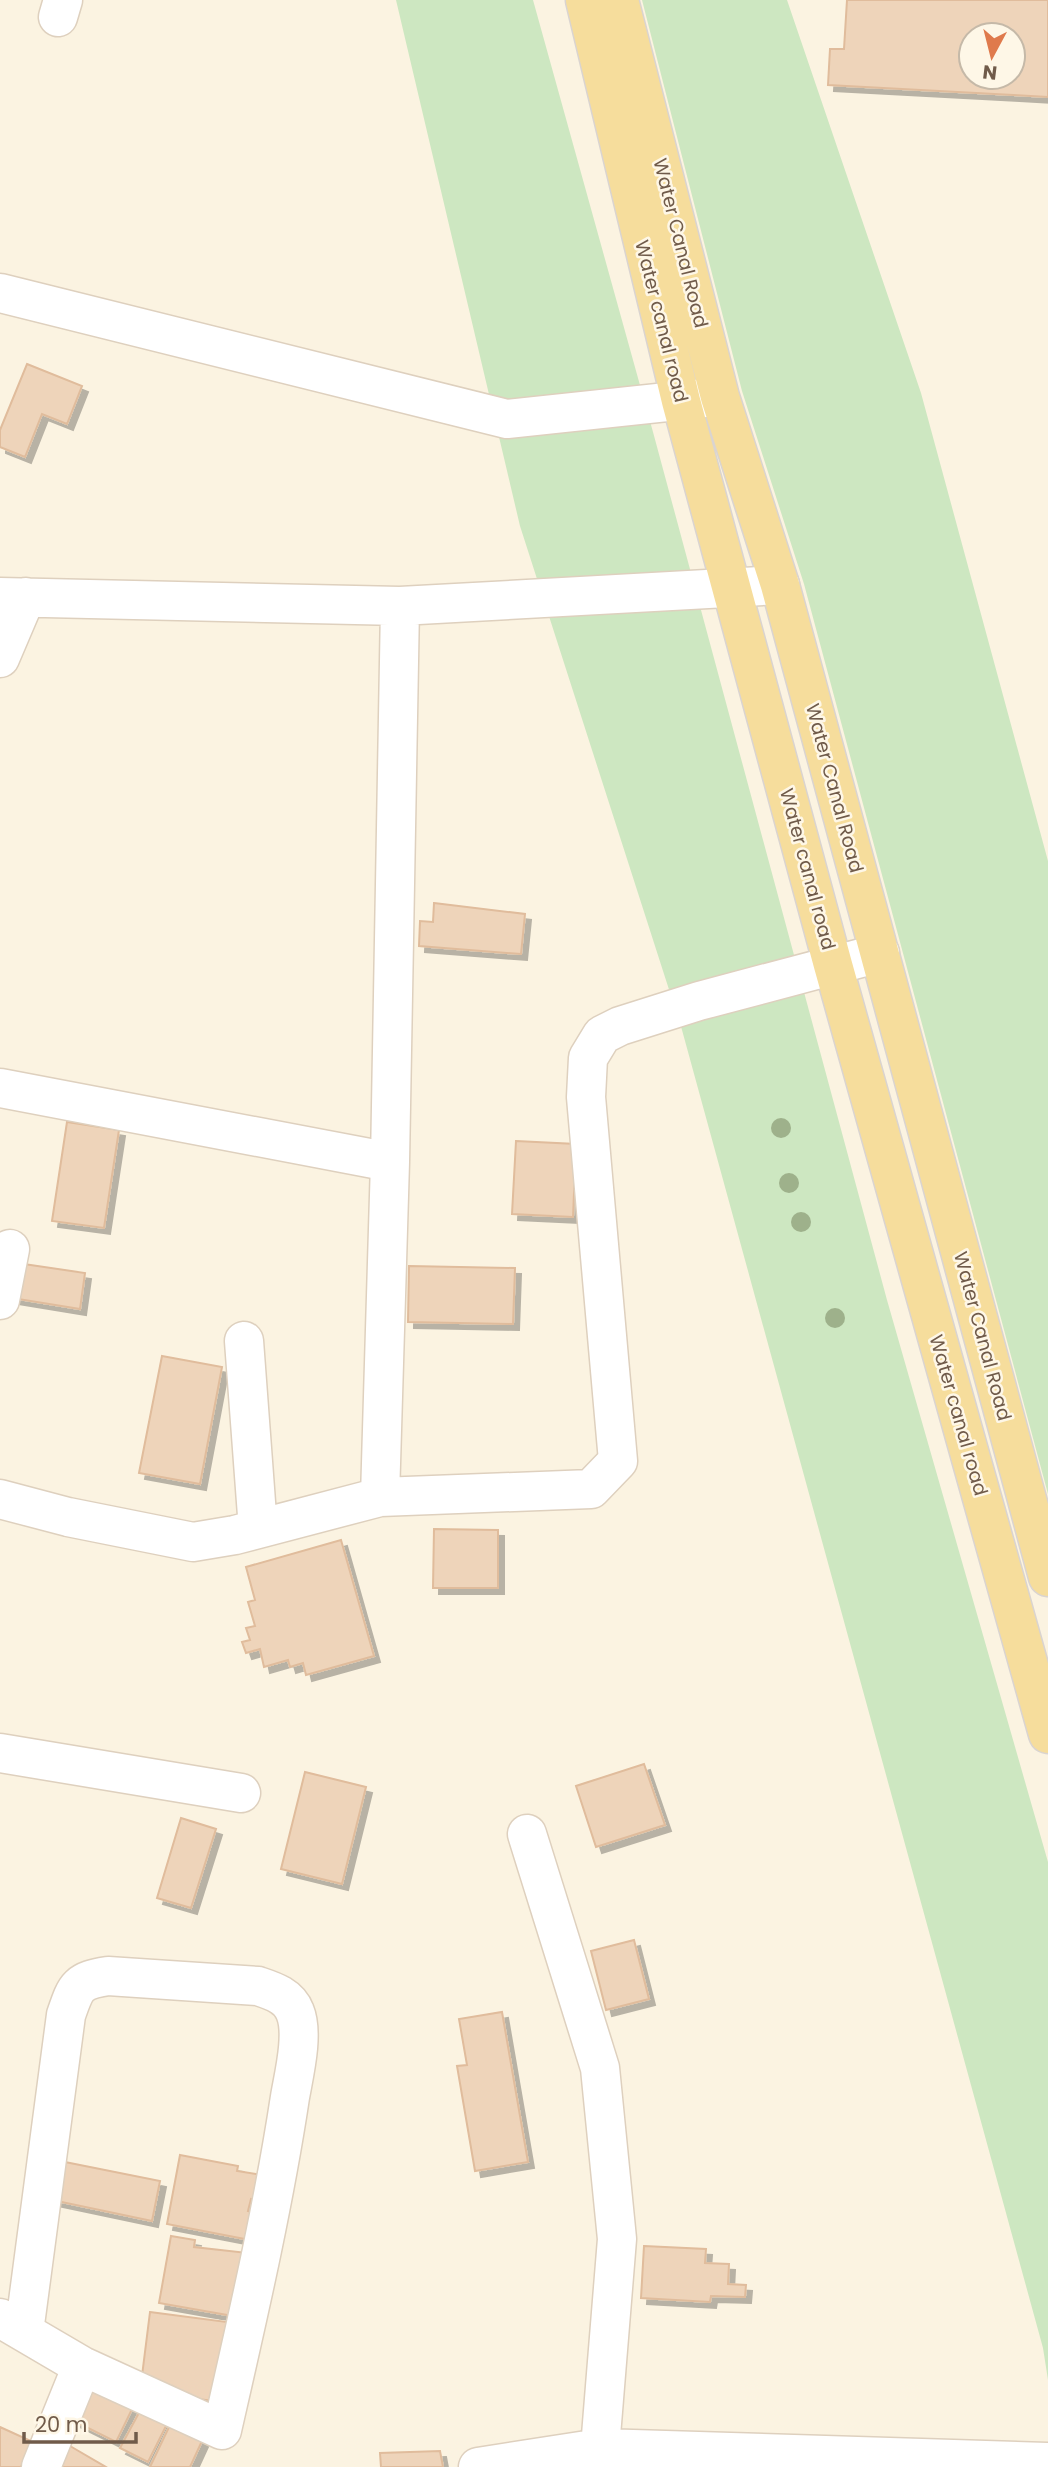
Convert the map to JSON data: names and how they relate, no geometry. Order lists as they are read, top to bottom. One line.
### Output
{"streets":{"main road":["Water Canal Road","Water canal road"]},"scale_bar":"20 m","north":"bottom"}
